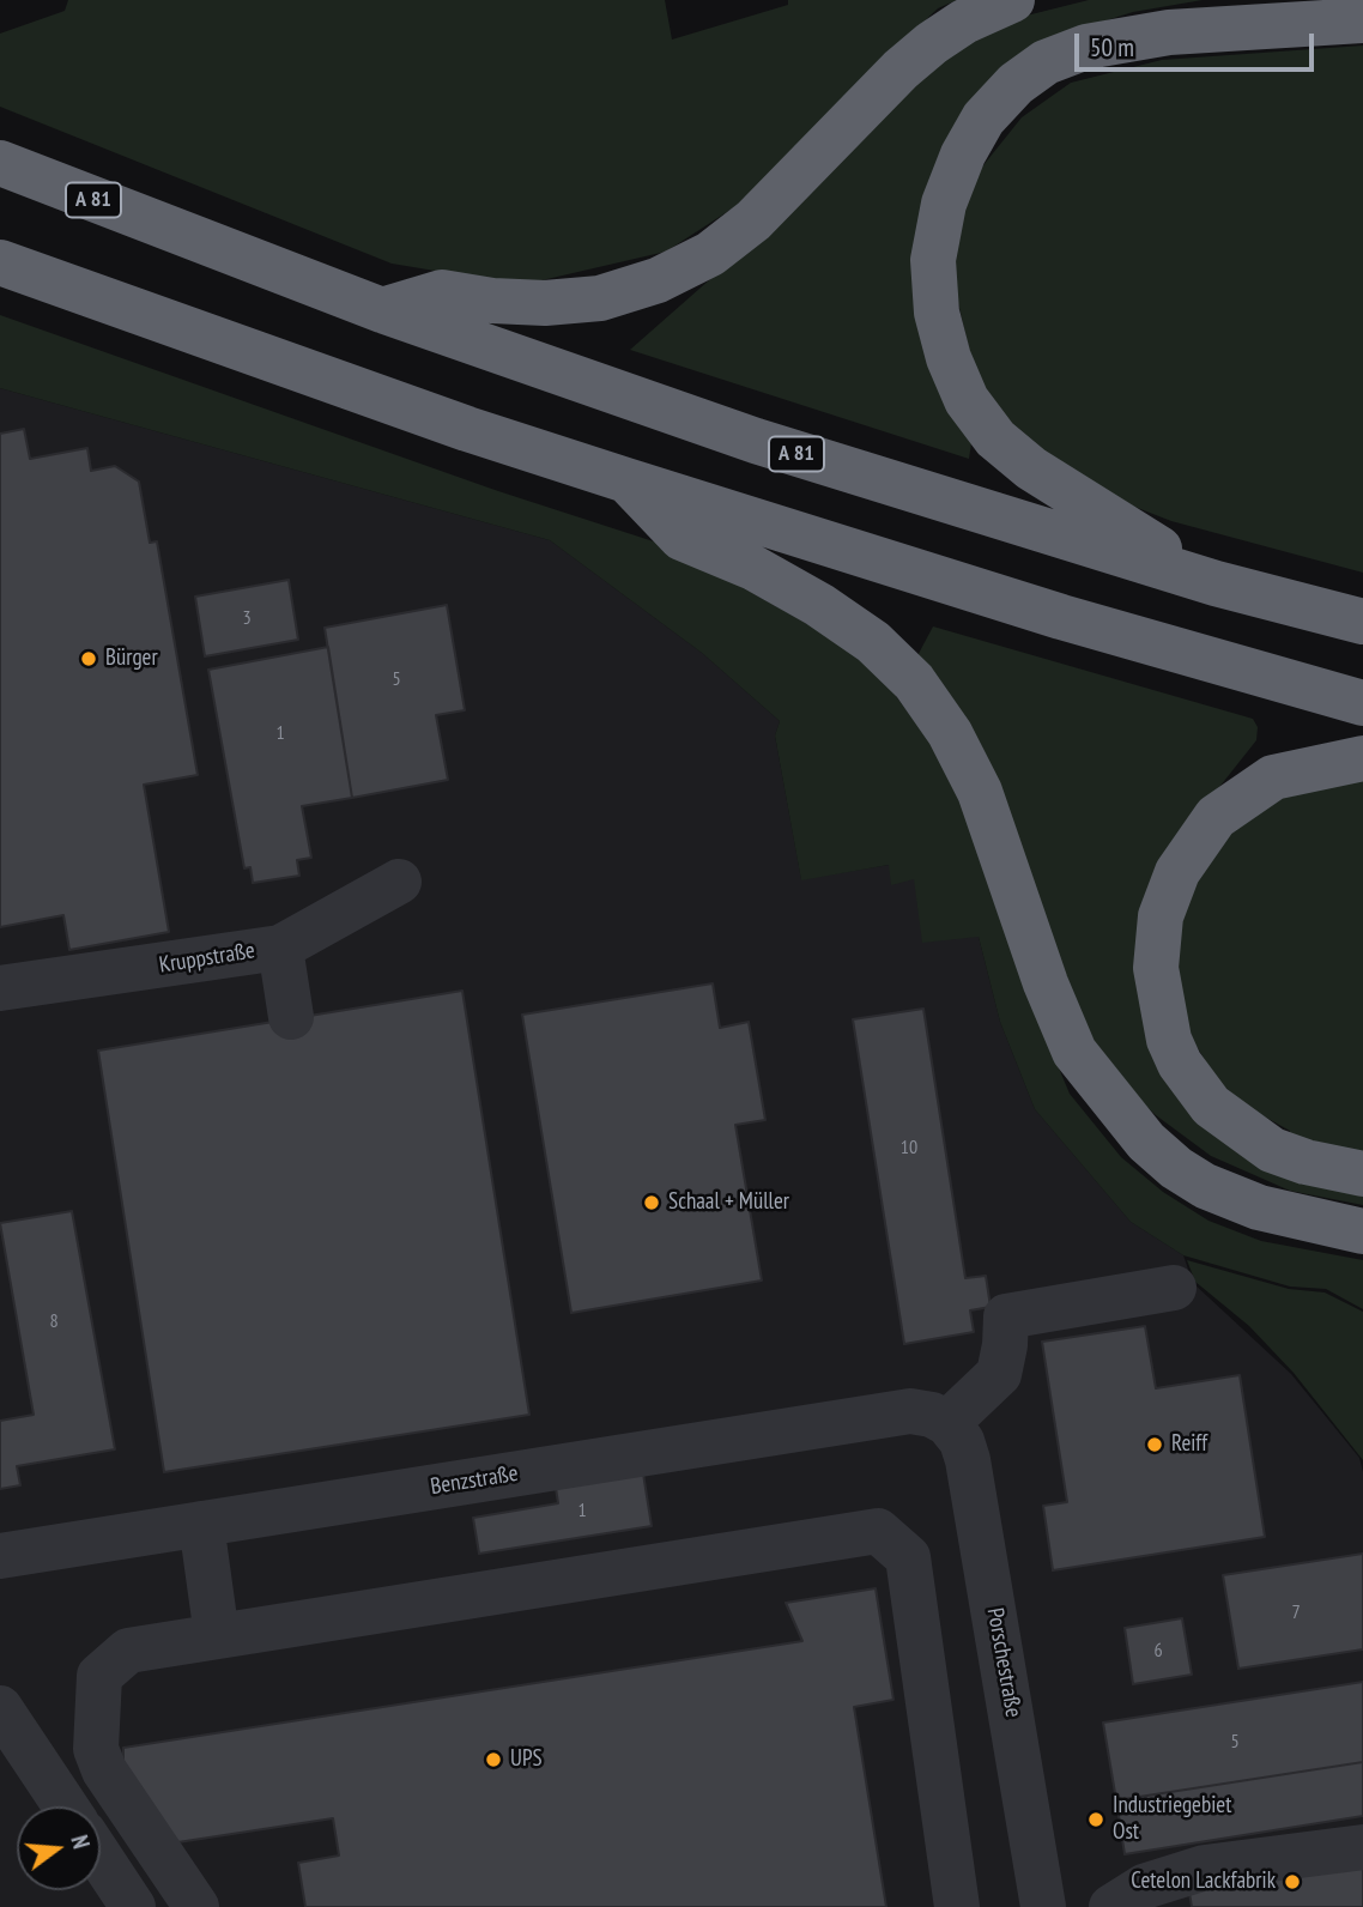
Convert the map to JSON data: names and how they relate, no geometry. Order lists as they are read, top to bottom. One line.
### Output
{"streets":{"highway":["A 81"],"street":["Kruppstraße","Benzstraße","Porschestraße"]},"crossings":[["Benzstraße","Porschestraße"]],"places":["Bürger","Schaal + Müller","Reiff","UPS","Industriegebiet Ost","Cetelon Lackfabrik"],"house_numbers":["3","5","1","10","8","1","7","6","5"],"scale_bar":"50 m","north":"right"}
